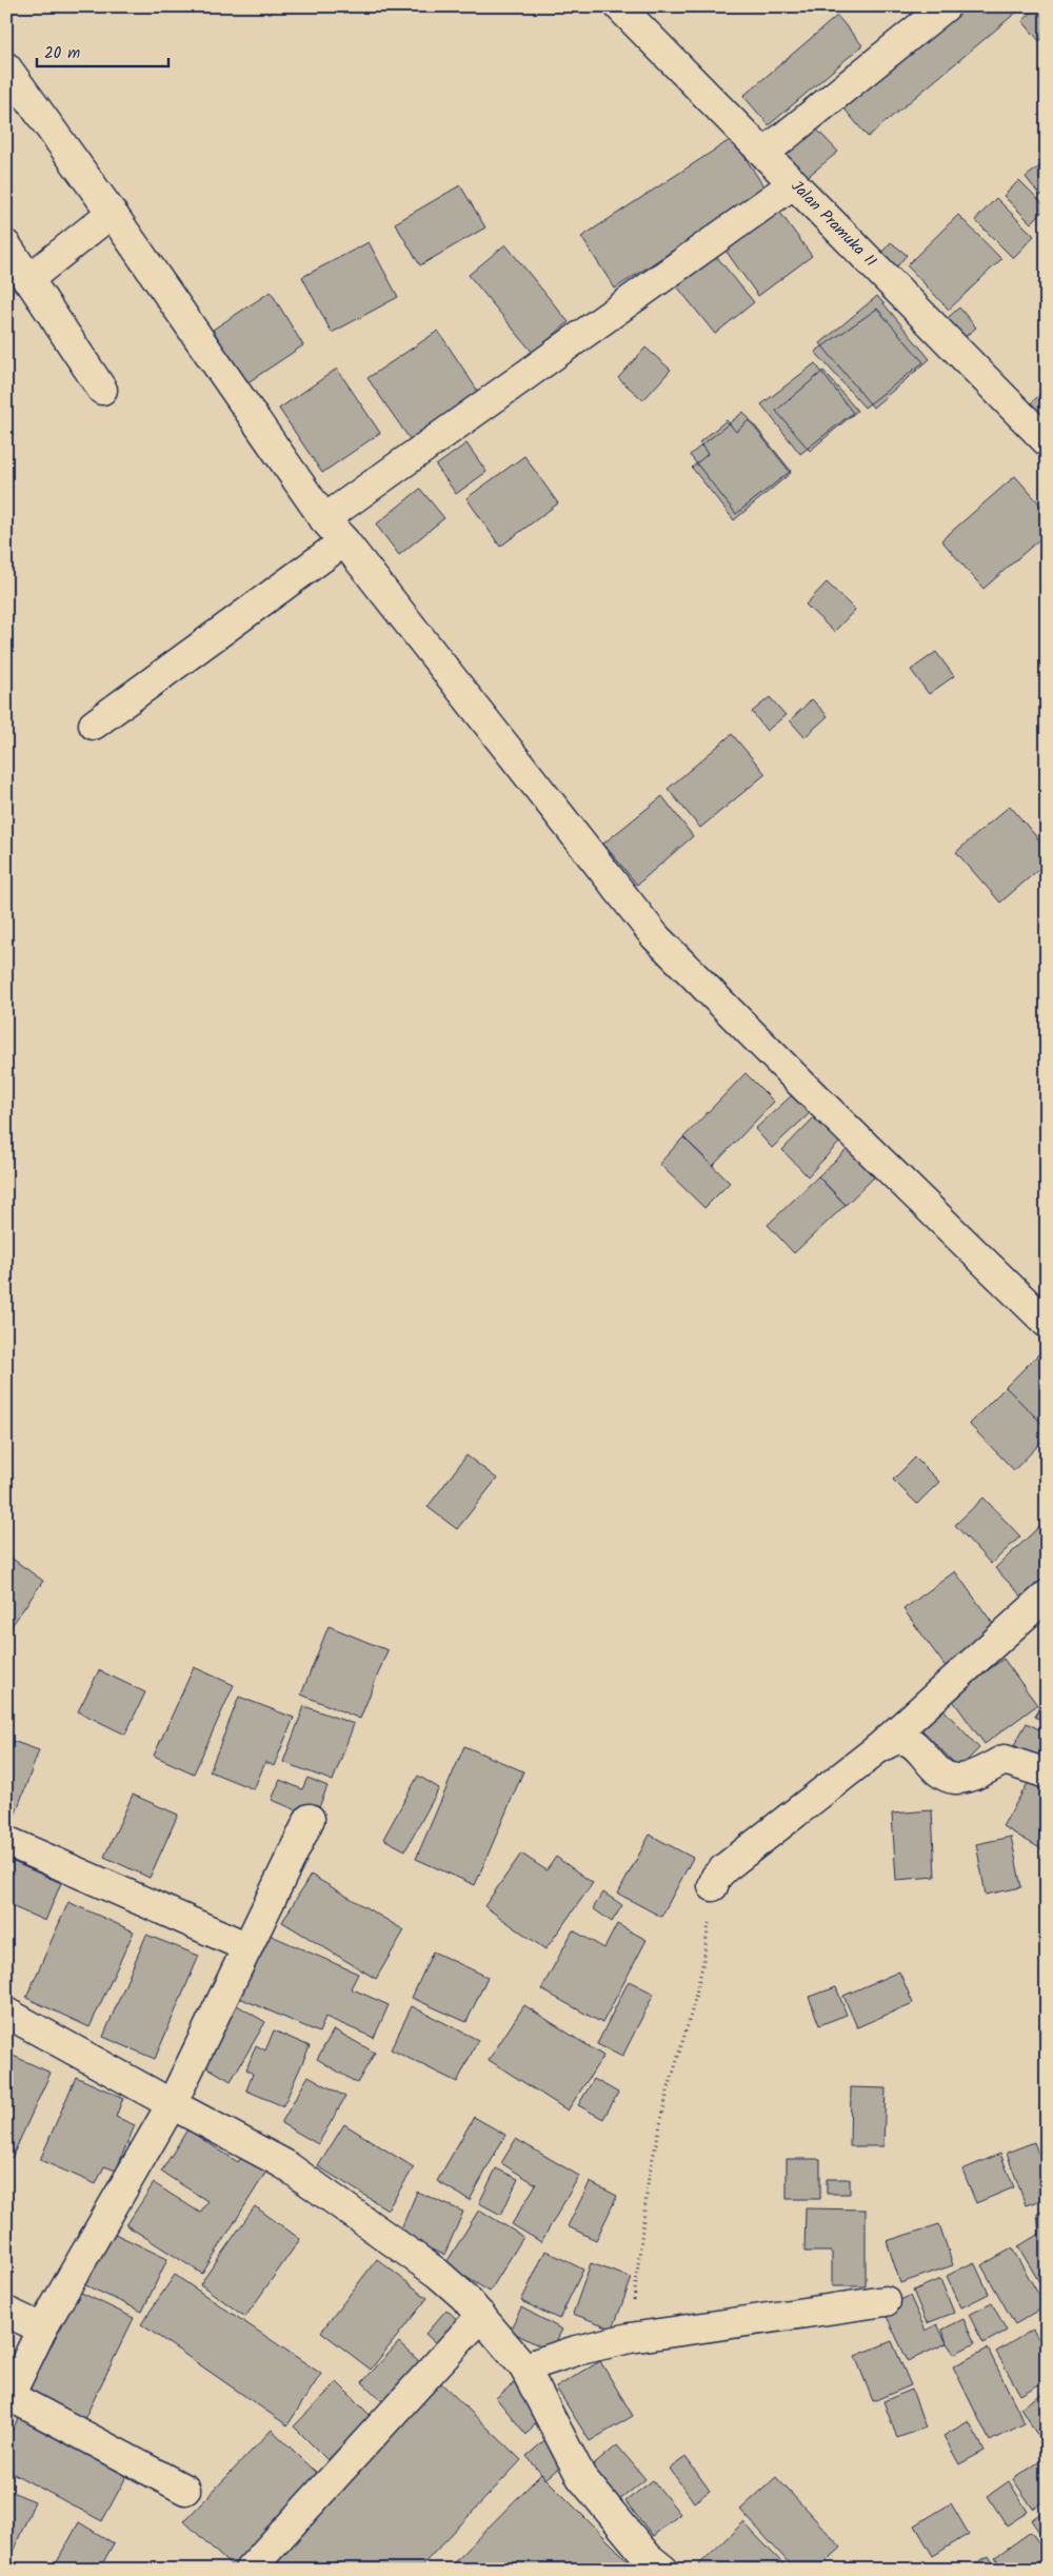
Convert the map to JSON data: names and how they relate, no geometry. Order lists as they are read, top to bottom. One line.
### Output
{"streets":{"street":["Jalan Pramuka II"]},"scale_bar":"20 m"}
